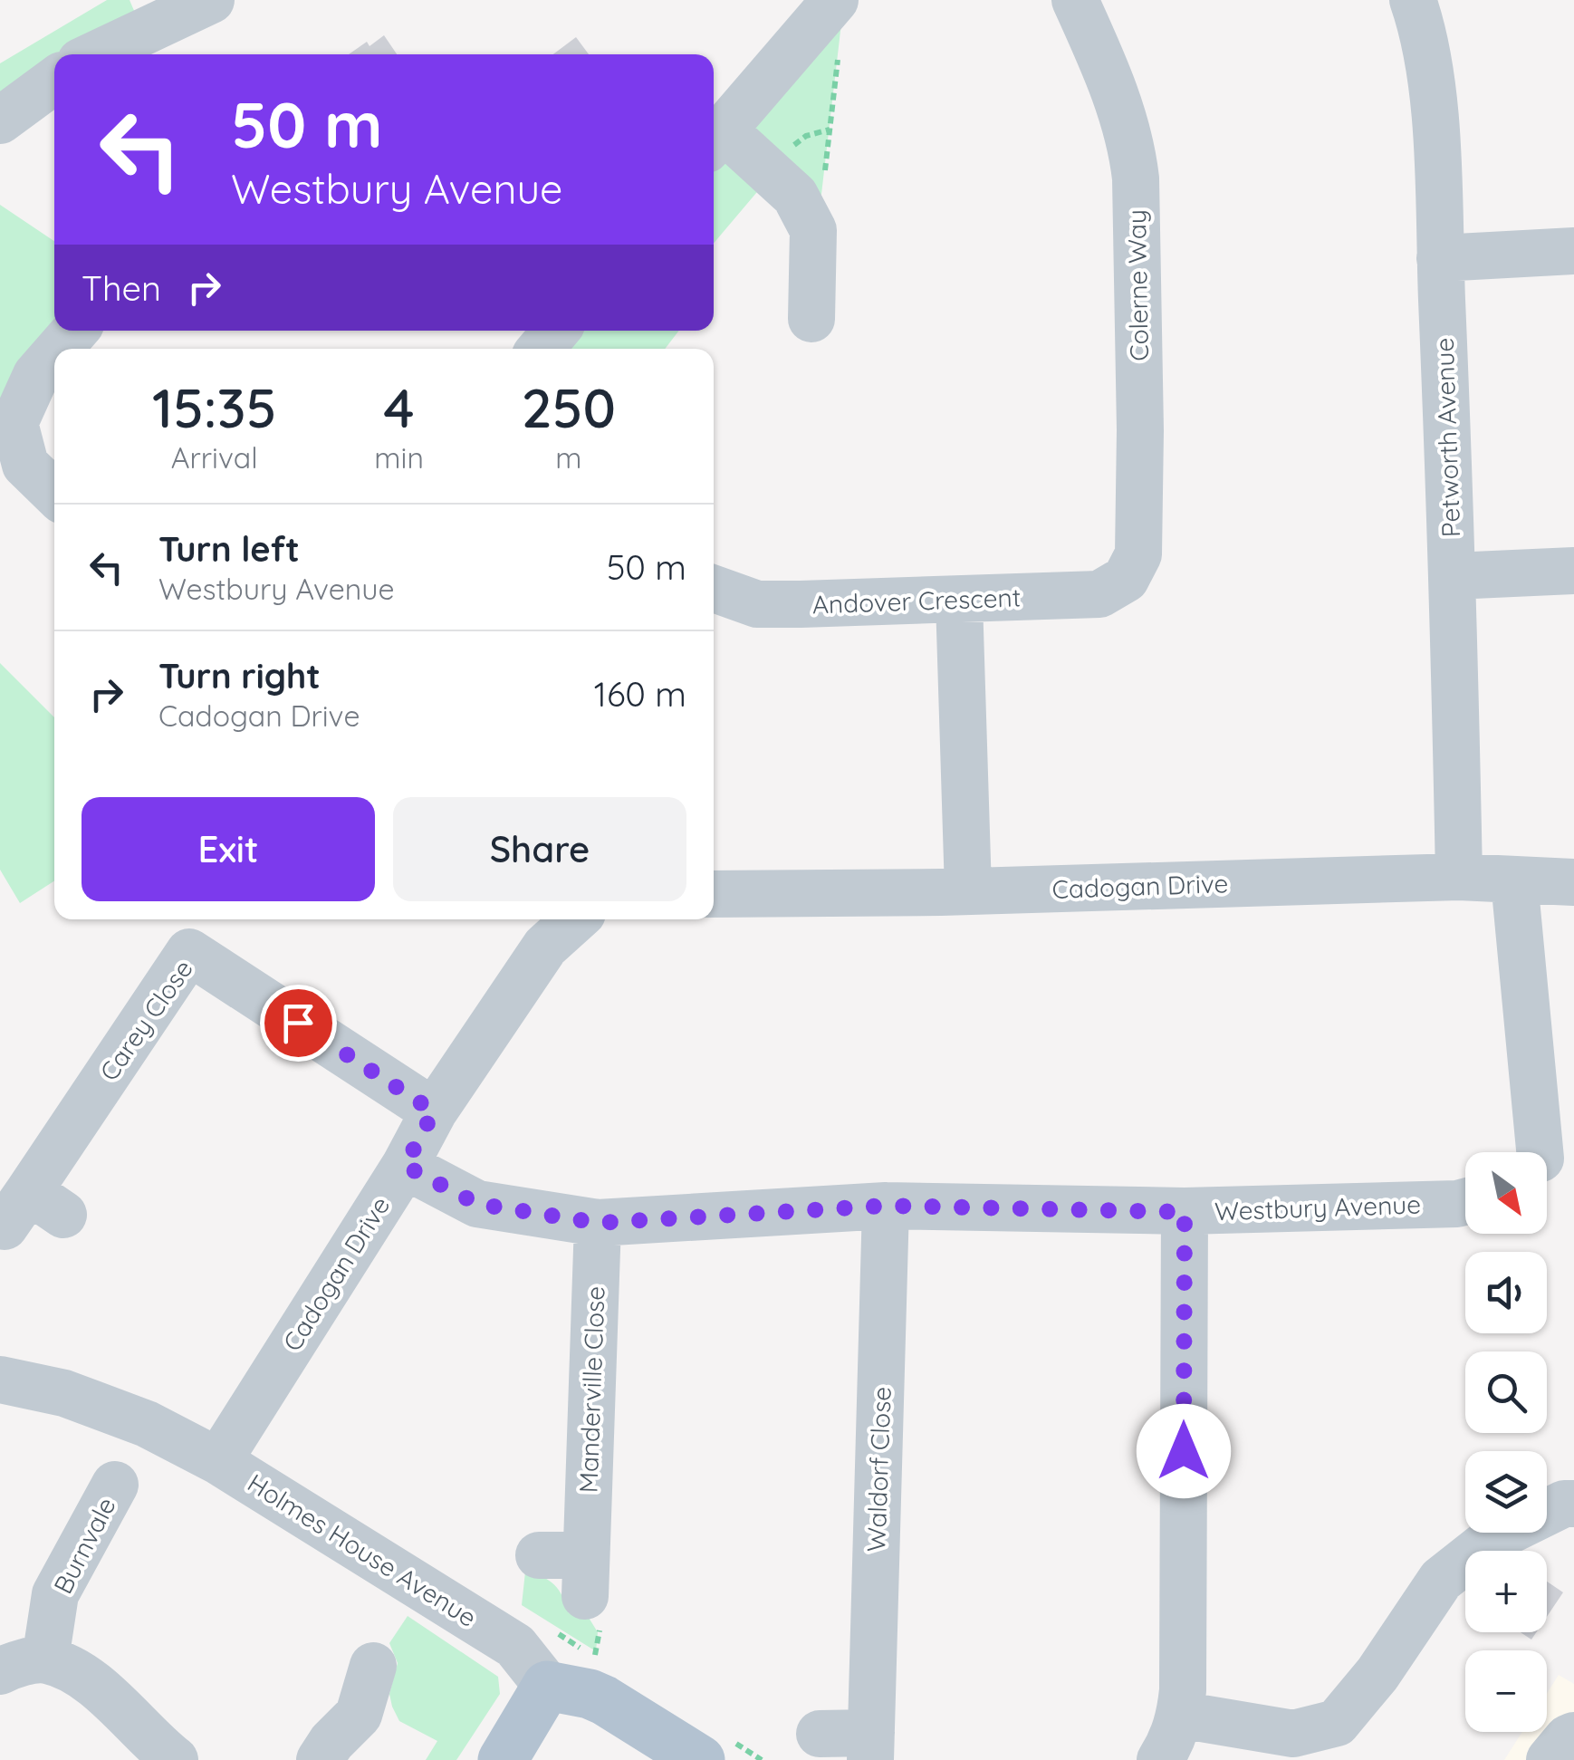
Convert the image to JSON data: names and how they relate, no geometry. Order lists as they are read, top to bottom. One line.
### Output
{"streets":{"street":["Colerne Way","Petworth Avenue","Andover Crescent","Cadogan Drive","Carey Close","Westbury Avenue","Manderville Close","Waldorf Close","Burnvale","Holmes House Avenue"]},"crossings":[["Colerne Way","Andover Crescent"],["Petworth Avenue","Cadogan Drive"],["Cadogan Drive","Carey Close"],["Cadogan Drive","Westbury Avenue"],["Cadogan Drive","Holmes House Avenue"],["Westbury Avenue","Manderville Close"],["Westbury Avenue","Waldorf Close"]],"north":"bottom right","page":{"turn":["50 m","Westbury Avenue"],"then":"Then","eta":["15:35","Arrival","4","min","250","m"],"list":[{"name":"Turn left","note":"Westbury Avenue","value":"50 m"},{"name":"Turn right","note":"Cadogan Drive","value":"160 m"}],"buttons":["Exit","Share"],"map_buttons":["+","−"]}}
